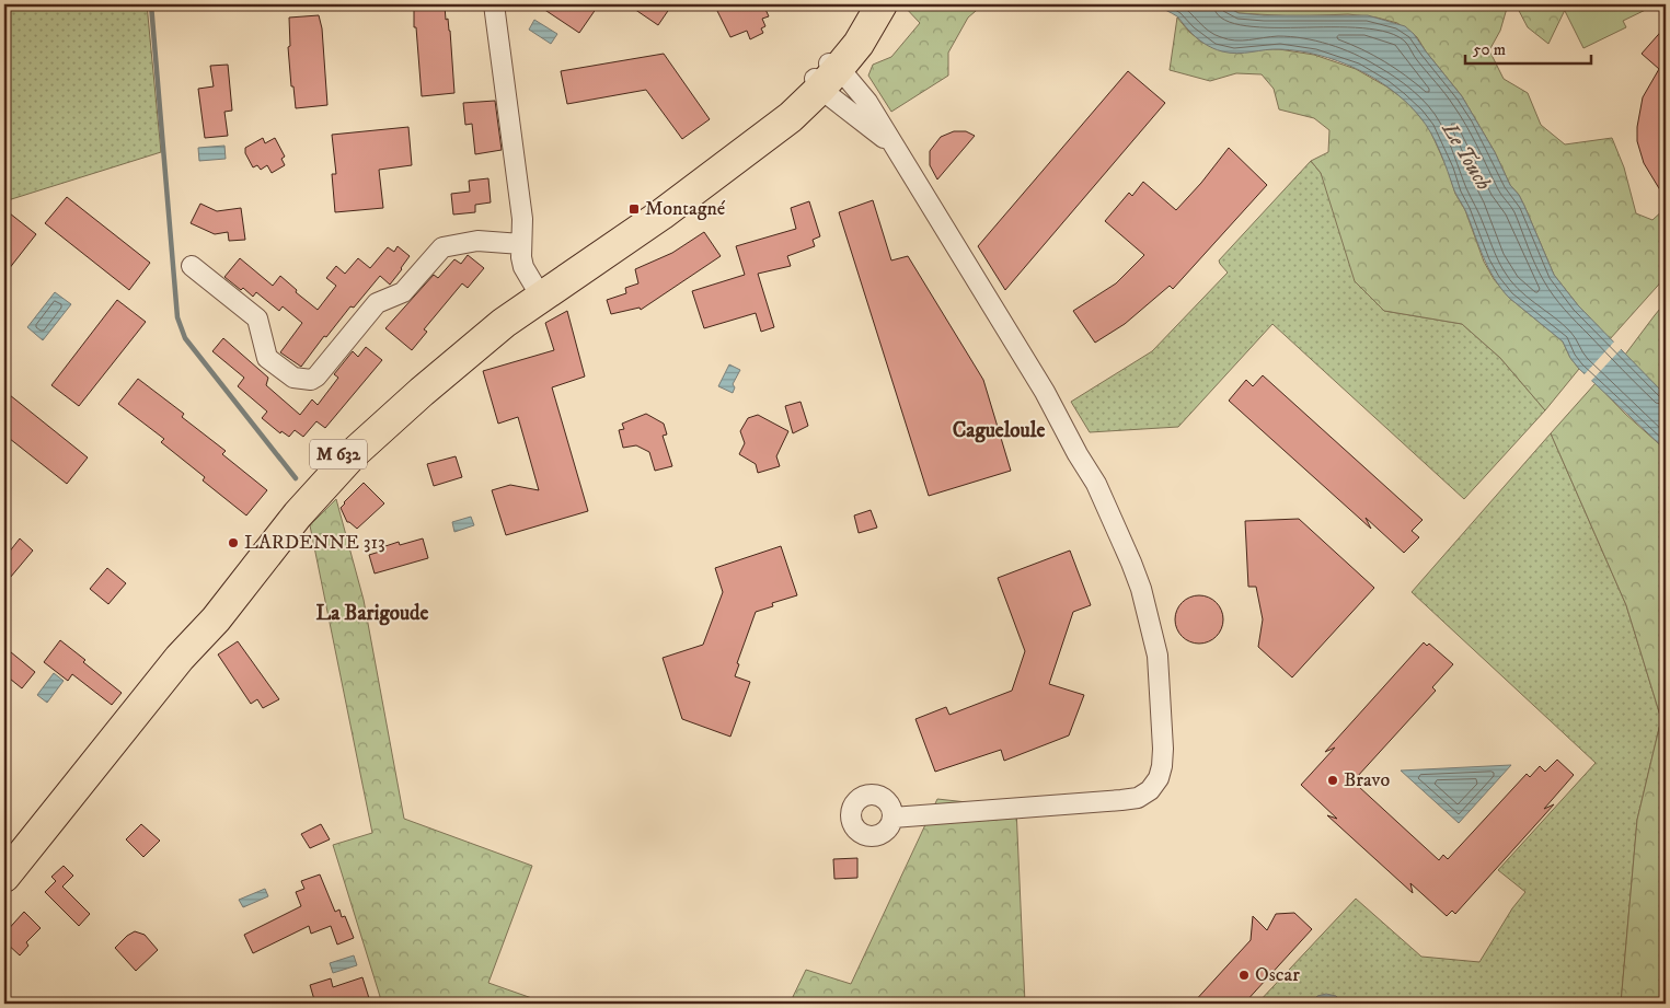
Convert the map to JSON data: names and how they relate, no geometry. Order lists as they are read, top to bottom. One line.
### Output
{"streets":{"main road":["M 632"]},"districts":["Cagueloule","La Barigoude"],"water":["Le Touch"],"places":{"transit":["Montagné"],"other":["LARDENNE 313","Bravo","Oscar"]},"scale_bar":"50 m"}
